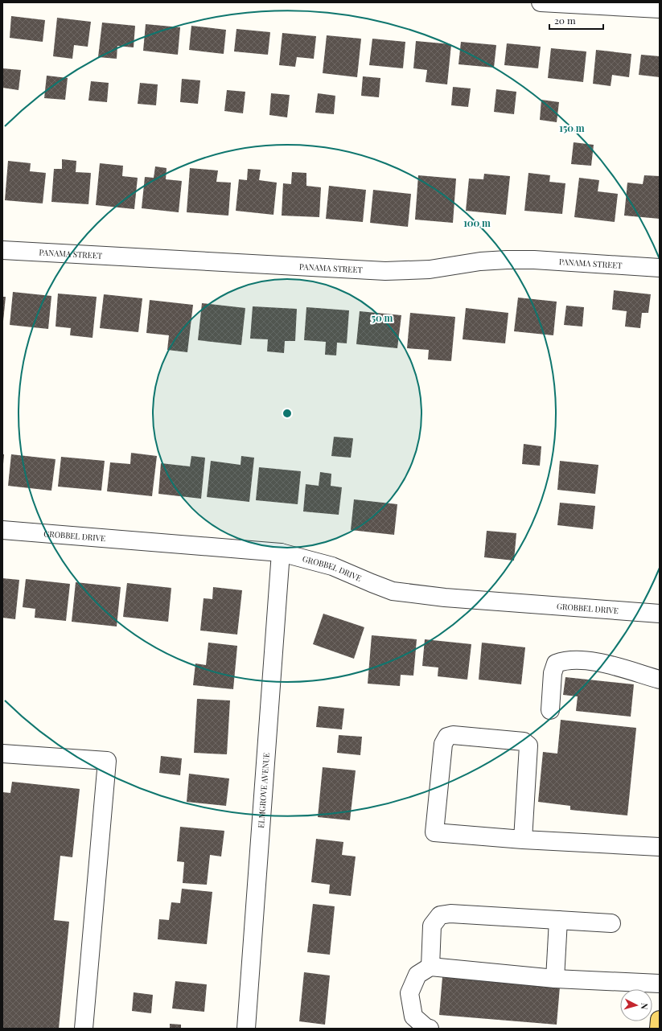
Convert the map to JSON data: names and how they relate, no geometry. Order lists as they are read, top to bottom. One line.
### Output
{"streets":{"street":["PANAMA STREET","GROBBEL DRIVE","ELMGROVE AVENUE"]},"crossings":[["GROBBEL DRIVE","ELMGROVE AVENUE"]],"scale_bar":"20 m","north":"right","rings":["150 m","100 m","50 m"]}
